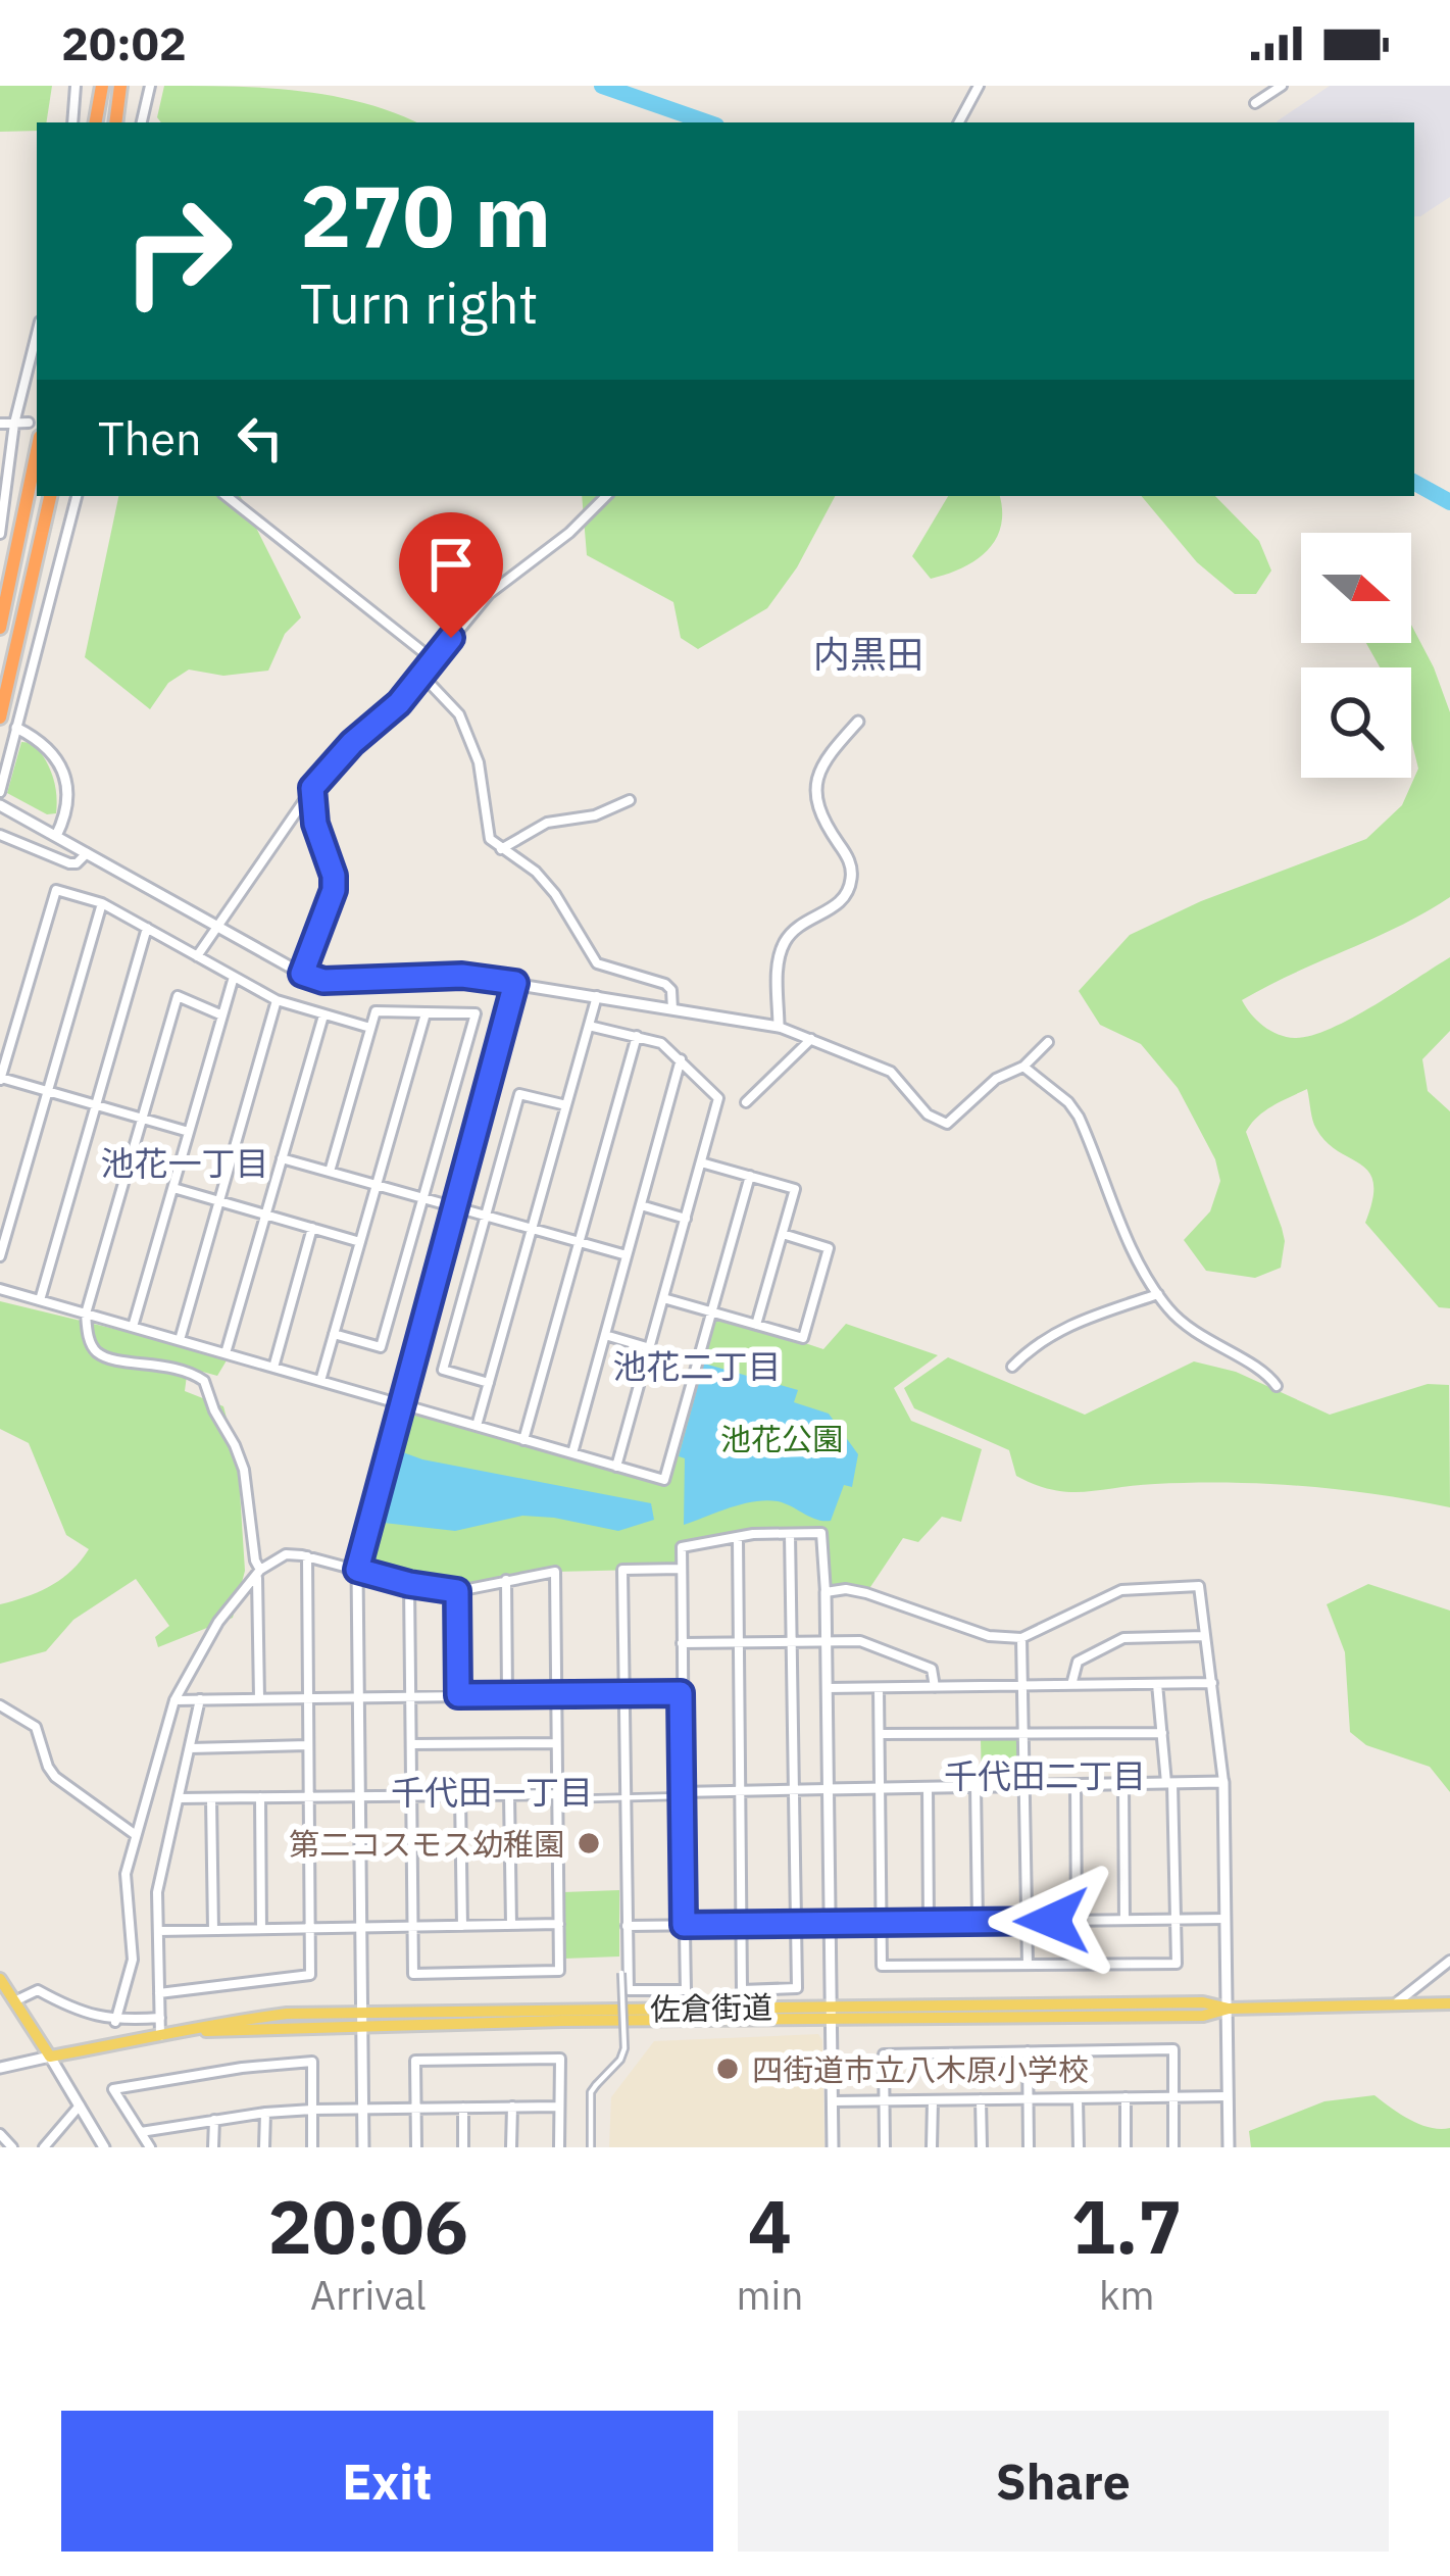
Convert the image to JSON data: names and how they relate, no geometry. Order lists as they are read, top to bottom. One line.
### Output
{"streets":{"main road":["佐倉街道"]},"districts":["内黒田","池花一丁目","池花二丁目","千代田二丁目","千代田一丁目"],"parks":["池花公園"],"places":["第二コスモス幼稚園","四街道市立八木原小学校"],"north":"right","page":{"status":"20:02","turn":["270 m","Turn right"],"then":"Then","eta":["20:06","Arrival","4","min","1.7","km"],"buttons":["Exit","Share"]}}
